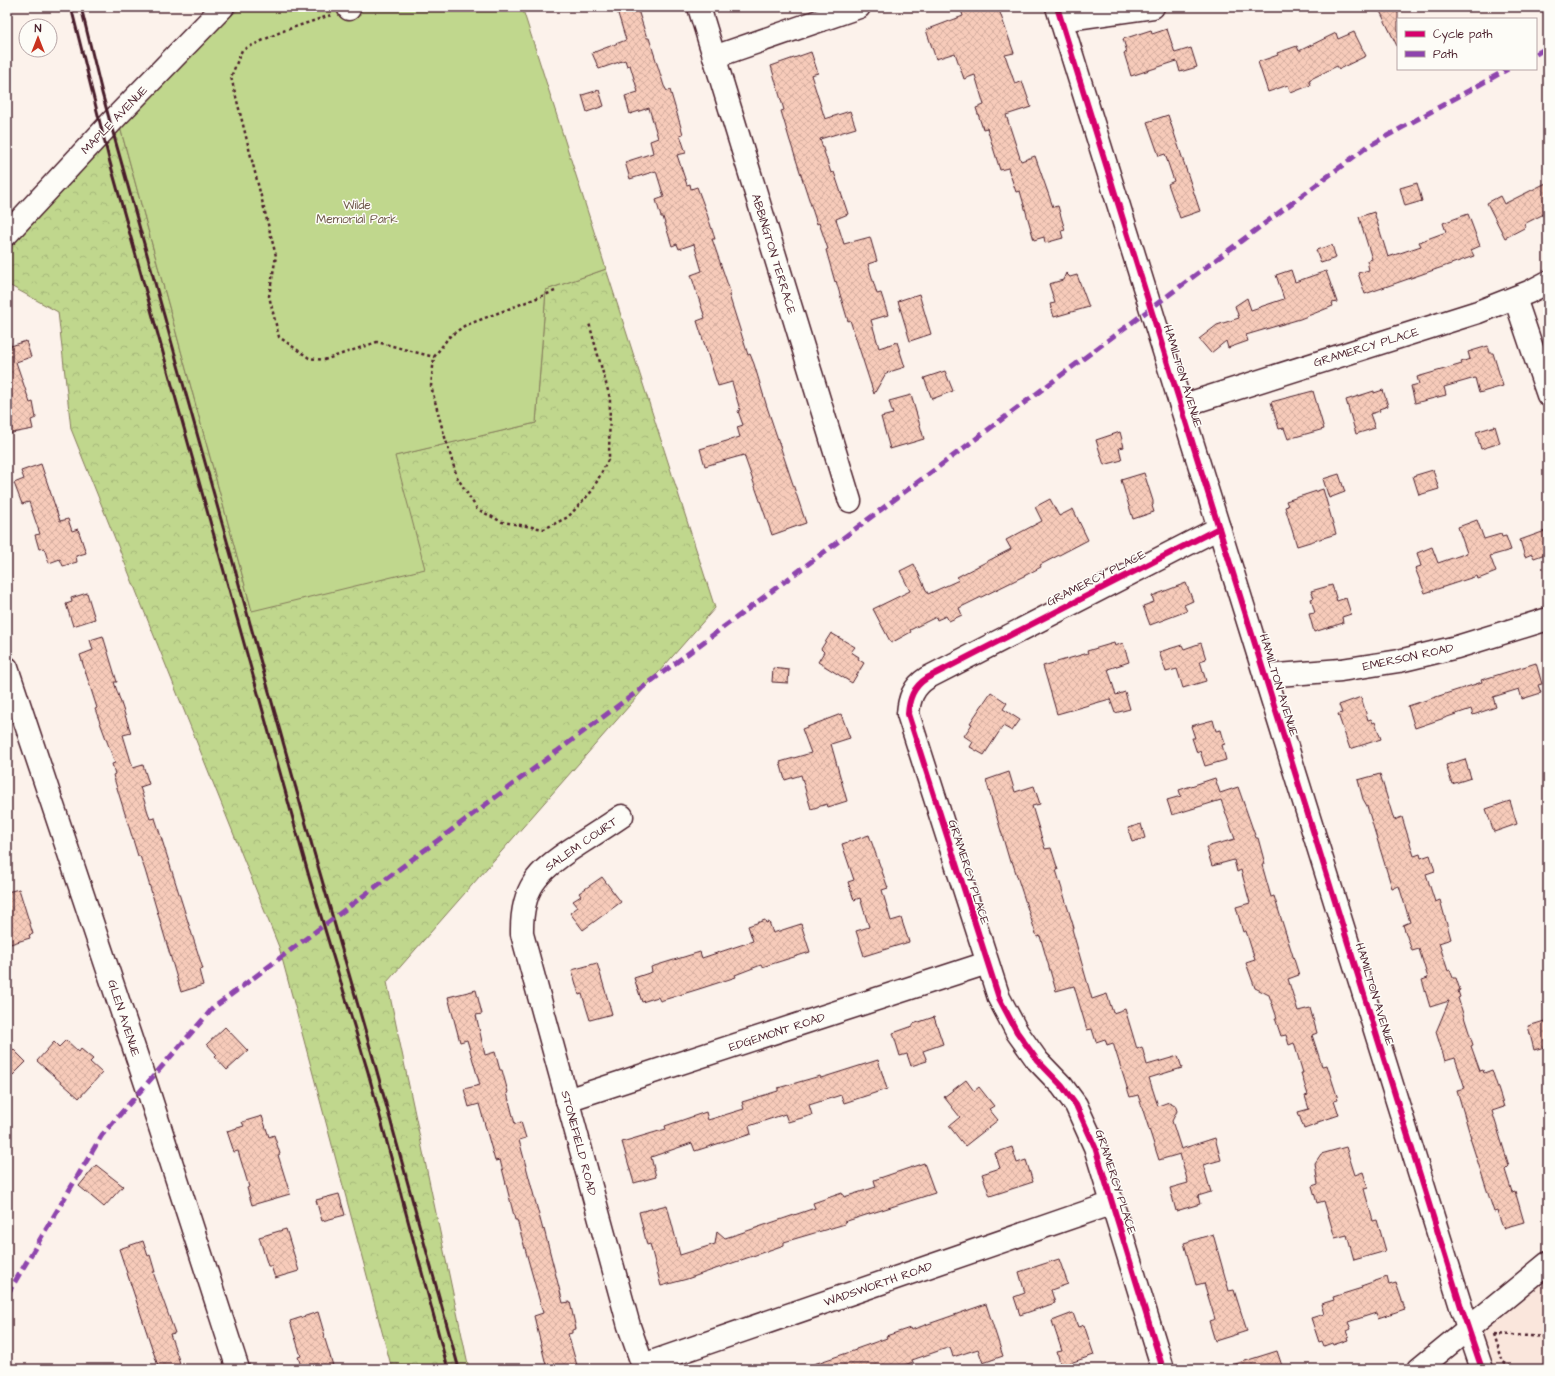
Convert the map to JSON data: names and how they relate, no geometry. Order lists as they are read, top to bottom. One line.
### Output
{"streets":{"street":["MAPLE AVENUE","ABBINGTON TERRACE","GRAMERCY PLACE","HAMILTON AVENUE","EMERSON ROAD","SALEM COURT","GLEN AVENUE","EDGEMONT ROAD","STONEFIELD ROAD","WADSWORTH ROAD"]},"crossings":[["GRAMERCY PLACE","HAMILTON AVENUE"],["GRAMERCY PLACE","EDGEMONT ROAD"],["GRAMERCY PLACE","WADSWORTH ROAD"],["HAMILTON AVENUE","EMERSON ROAD"],["SALEM COURT","STONEFIELD ROAD"],["EDGEMONT ROAD","STONEFIELD ROAD"],["STONEFIELD ROAD","WADSWORTH ROAD"]],"parks":["Wilde Memorial Park"],"legend":["Cycle path","Path"],"north":"top"}
